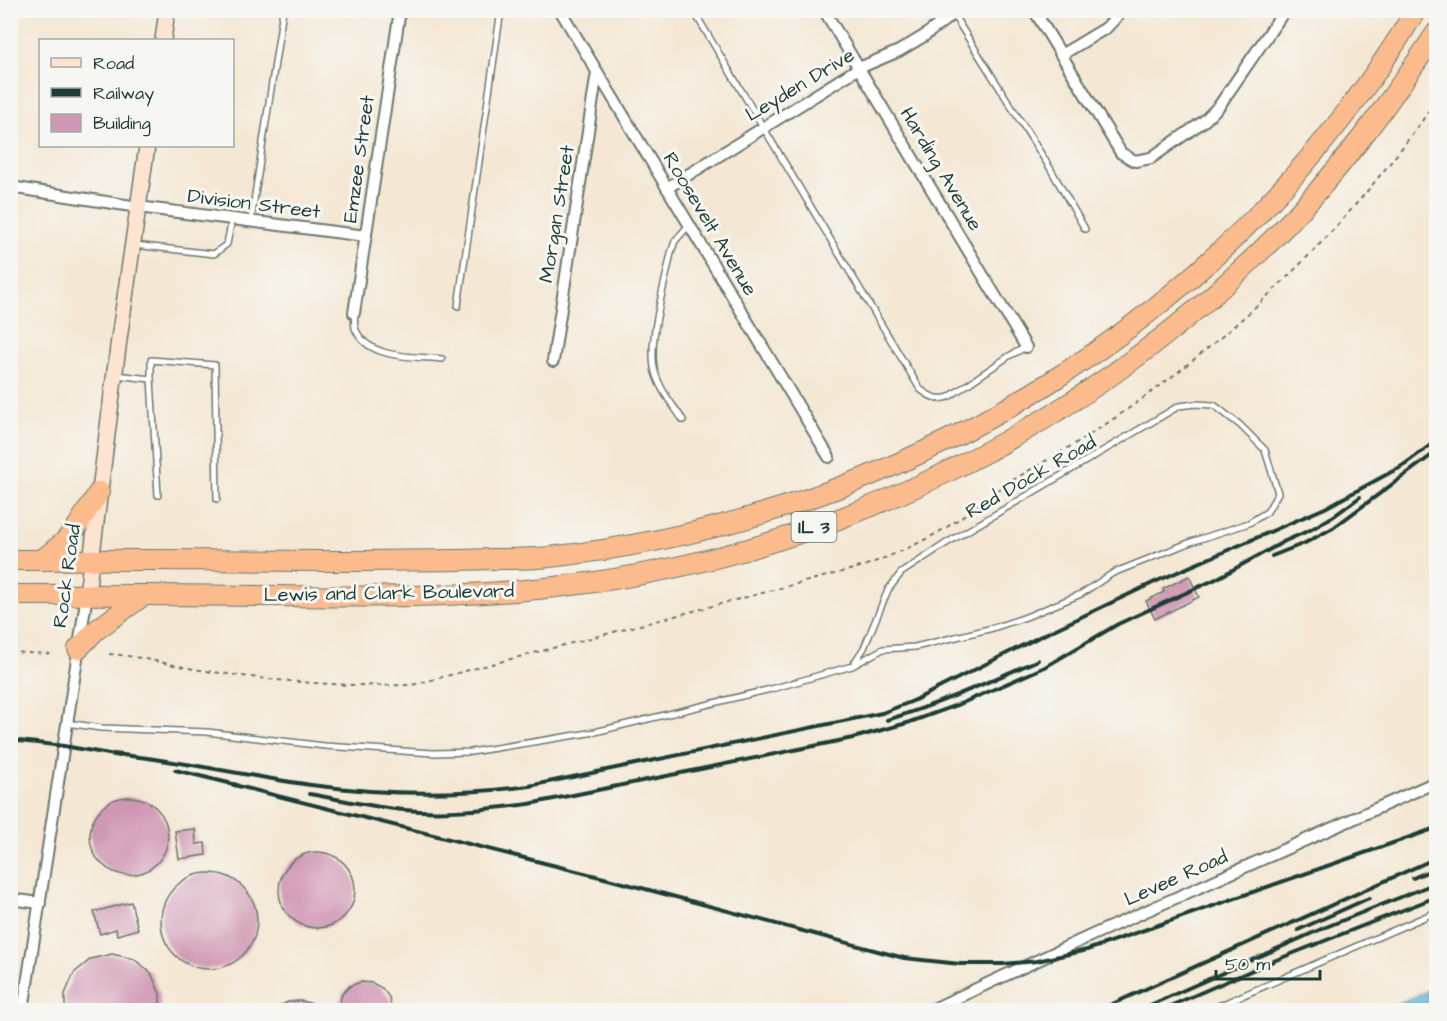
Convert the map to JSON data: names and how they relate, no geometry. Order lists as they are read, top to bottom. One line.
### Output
{"streets":{"highway":["IL 3","Lewis and Clark Boulevard"],"main road":["Rock Road"],"street":["Leyden Drive","Emzee Street","Harding Avenue","Division Street","Morgan Street","Roosevelt Avenue","Levee Road"],"lane":["Red Dock Road"]},"crossings":[["Leyden Drive","Harding Avenue"],["Leyden Drive","Roosevelt Avenue"],["Emzee Street","Division Street"],["Division Street","Rock Road"],["Morgan Street","Roosevelt Avenue"],["Rock Road","Lewis and Clark Boulevard"]],"legend":["Road","Railway","Building"],"scale_bar":"50 m"}
